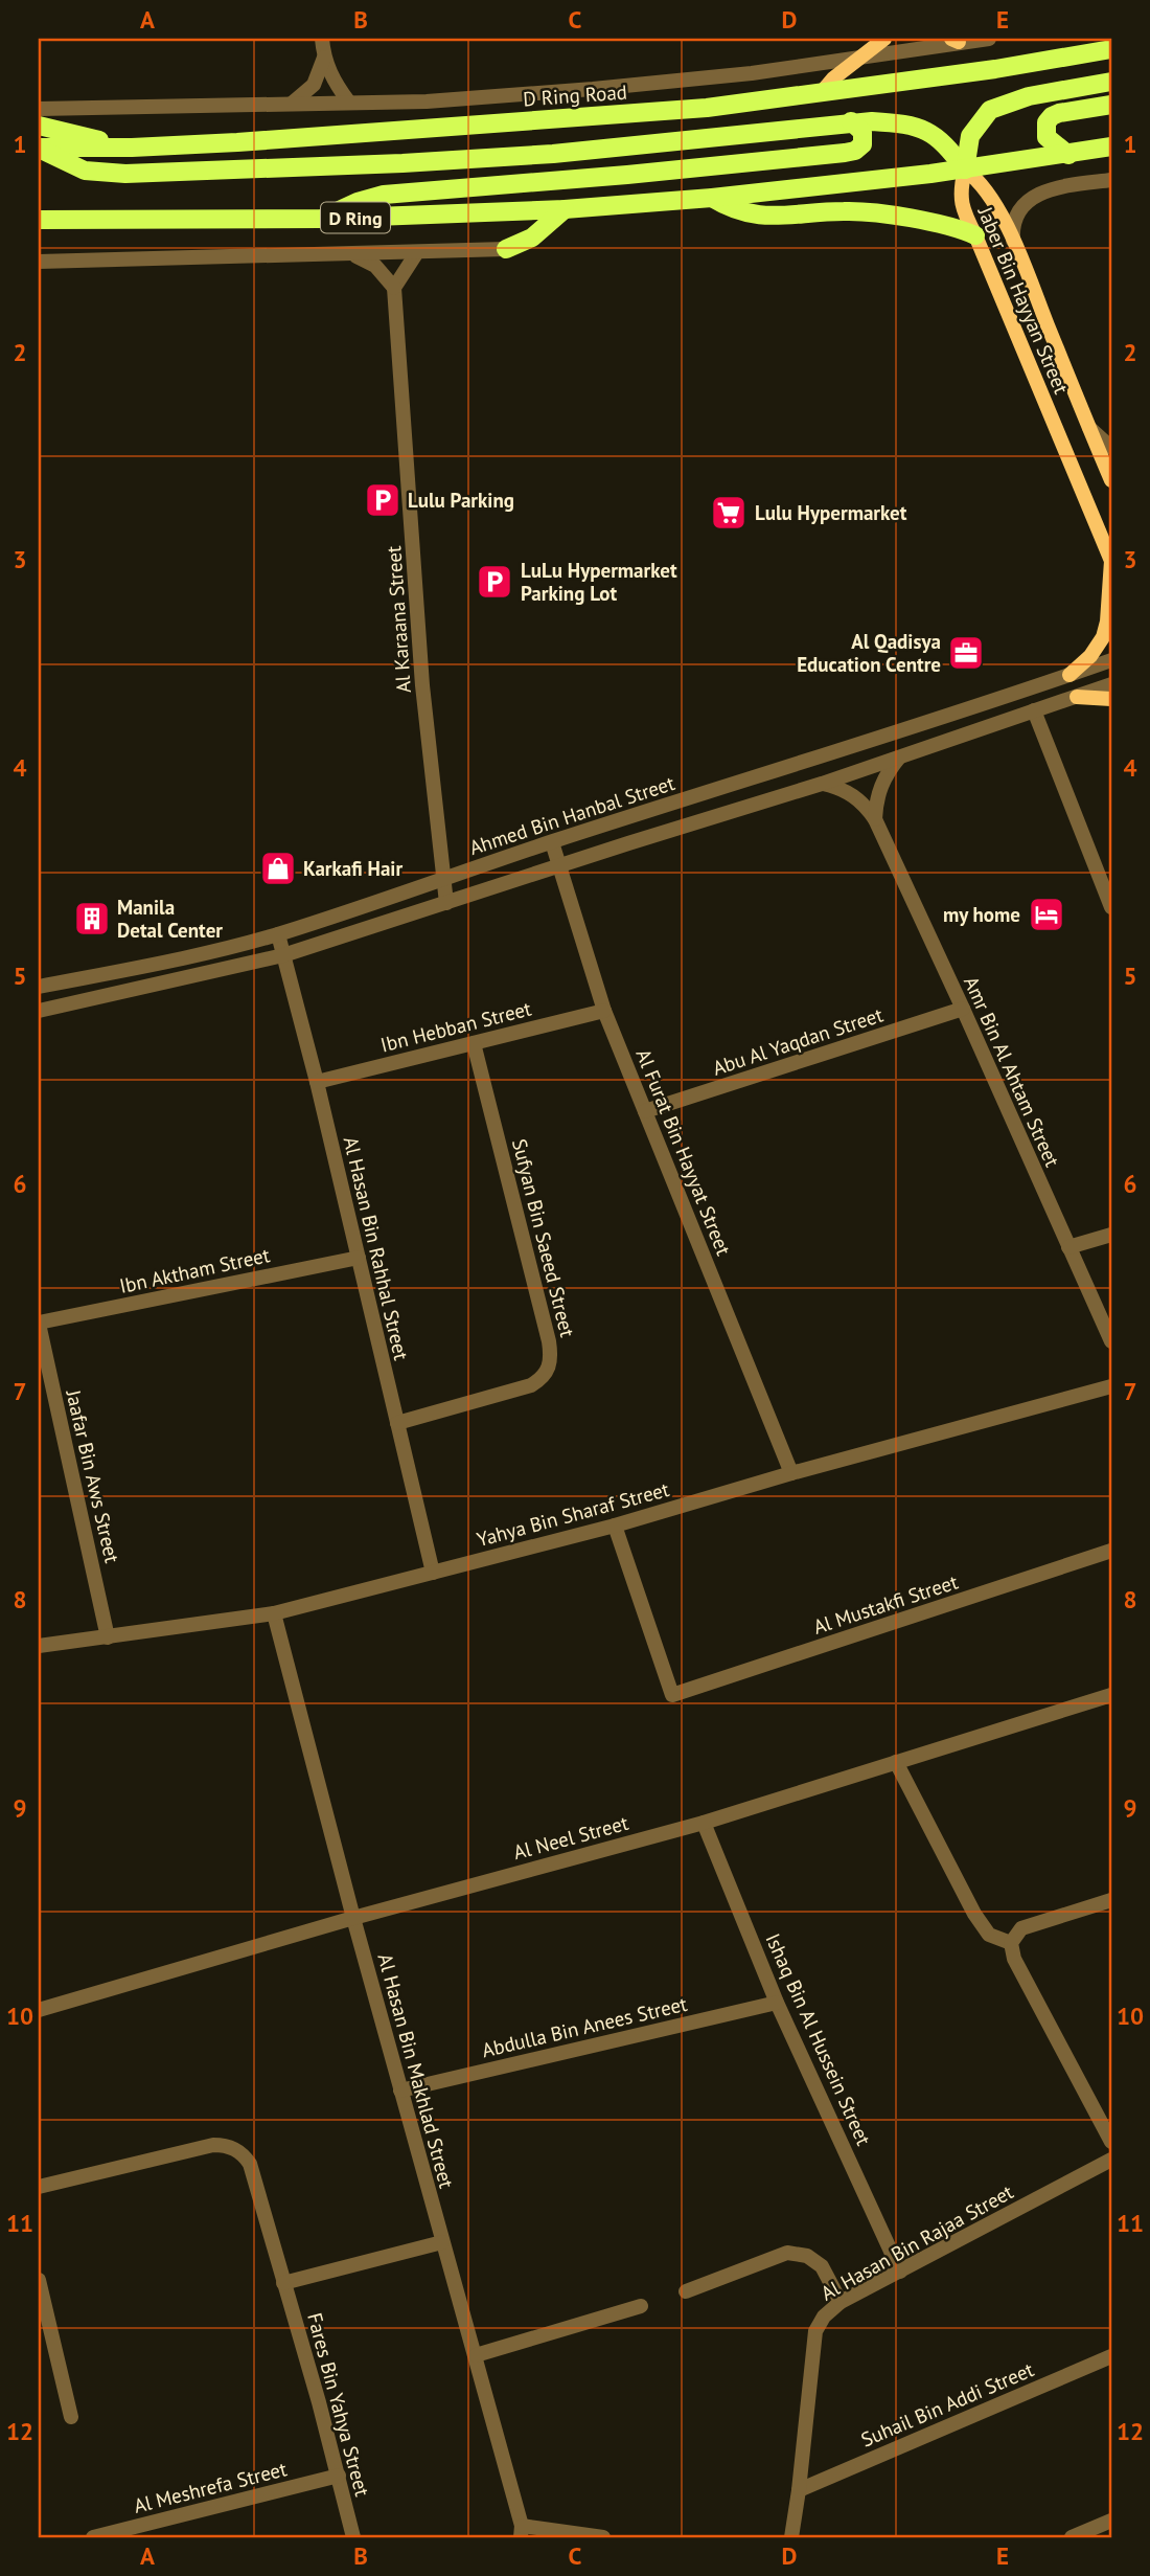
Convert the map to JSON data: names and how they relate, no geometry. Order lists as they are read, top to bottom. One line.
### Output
{"streets":{"main road":["D Ring Road","D Ring"],"street":["Jaber Bin Hayyan Street","Al Karaana Street","Ahmed Bin Hanbal Street","Ibn Hebban Street","Abu Al Yaqdan Street","Amr Bin Al Ahtam Street","Al Furat Bin Hayyat Street","Sufyan Bin Saeed Street","Al Hasan Bin Rahhal Street","Ibn Aktham Street","Jaafar Bin Aws Street","Yahya Bin Sharaf Street","Al Mustakfi Street","Al Neel Street","Abdulla Bin Anees Street","Ishaq Bin Al Hussein Street","Al Hasan Bin Makhlad Street","Al Hasan Bin Rajaa Street","Fares Bin Yahya Street","Suhail Bin Addi Street","Al Meshrefa Street"]},"crossings":[["D Ring","Jaber Bin Hayyan Street"],["Al Karaana Street","Ahmed Bin Hanbal Street"],["Ahmed Bin Hanbal Street","Al Furat Bin Hayyat Street"],["Ahmed Bin Hanbal Street","Al Hasan Bin Rahhal Street"],["Ibn Hebban Street","Al Furat Bin Hayyat Street"],["Ibn Hebban Street","Sufyan Bin Saeed Street"],["Ibn Hebban Street","Al Hasan Bin Rahhal Street"],["Abu Al Yaqdan Street","Amr Bin Al Ahtam Street"],["Abu Al Yaqdan Street","Al Furat Bin Hayyat Street"],["Al Furat Bin Hayyat Street","Yahya Bin Sharaf Street"],["Sufyan Bin Saeed Street","Al Hasan Bin Rahhal Street"],["Al Hasan Bin Rahhal Street","Ibn Aktham Street"],["Al Hasan Bin Rahhal Street","Yahya Bin Sharaf Street"],["Ibn Aktham Street","Jaafar Bin Aws Street"],["Jaafar Bin Aws Street","Yahya Bin Sharaf Street"],["Yahya Bin Sharaf Street","Al Mustakfi Street"],["Yahya Bin Sharaf Street","Al Hasan Bin Makhlad Street"],["Al Neel Street","Ishaq Bin Al Hussein Street"],["Al Neel Street","Al Hasan Bin Makhlad Street"],["Abdulla Bin Anees Street","Ishaq Bin Al Hussein Street"],["Abdulla Bin Anees Street","Al Hasan Bin Makhlad Street"],["Ishaq Bin Al Hussein Street","Al Hasan Bin Rajaa Street"],["Al Hasan Bin Rajaa Street","Suhail Bin Addi Street"],["Fares Bin Yahya Street","Al Meshrefa Street"]],"places":{"parking":["Lulu Parking","LuLu Hypermarket Parking Lot"],"supermarket":["Lulu Hypermarket"],"office":["Al Qadisya Education Centre"],"shop":["Karkafi Hair"],"hotel":["my home"],"building":["Manila Detal Center"]},"grid":{"columns":["A","B","C","D","E"],"rows":["1","2","3","4","5","6","7","8","9","10","11","12"]}}
